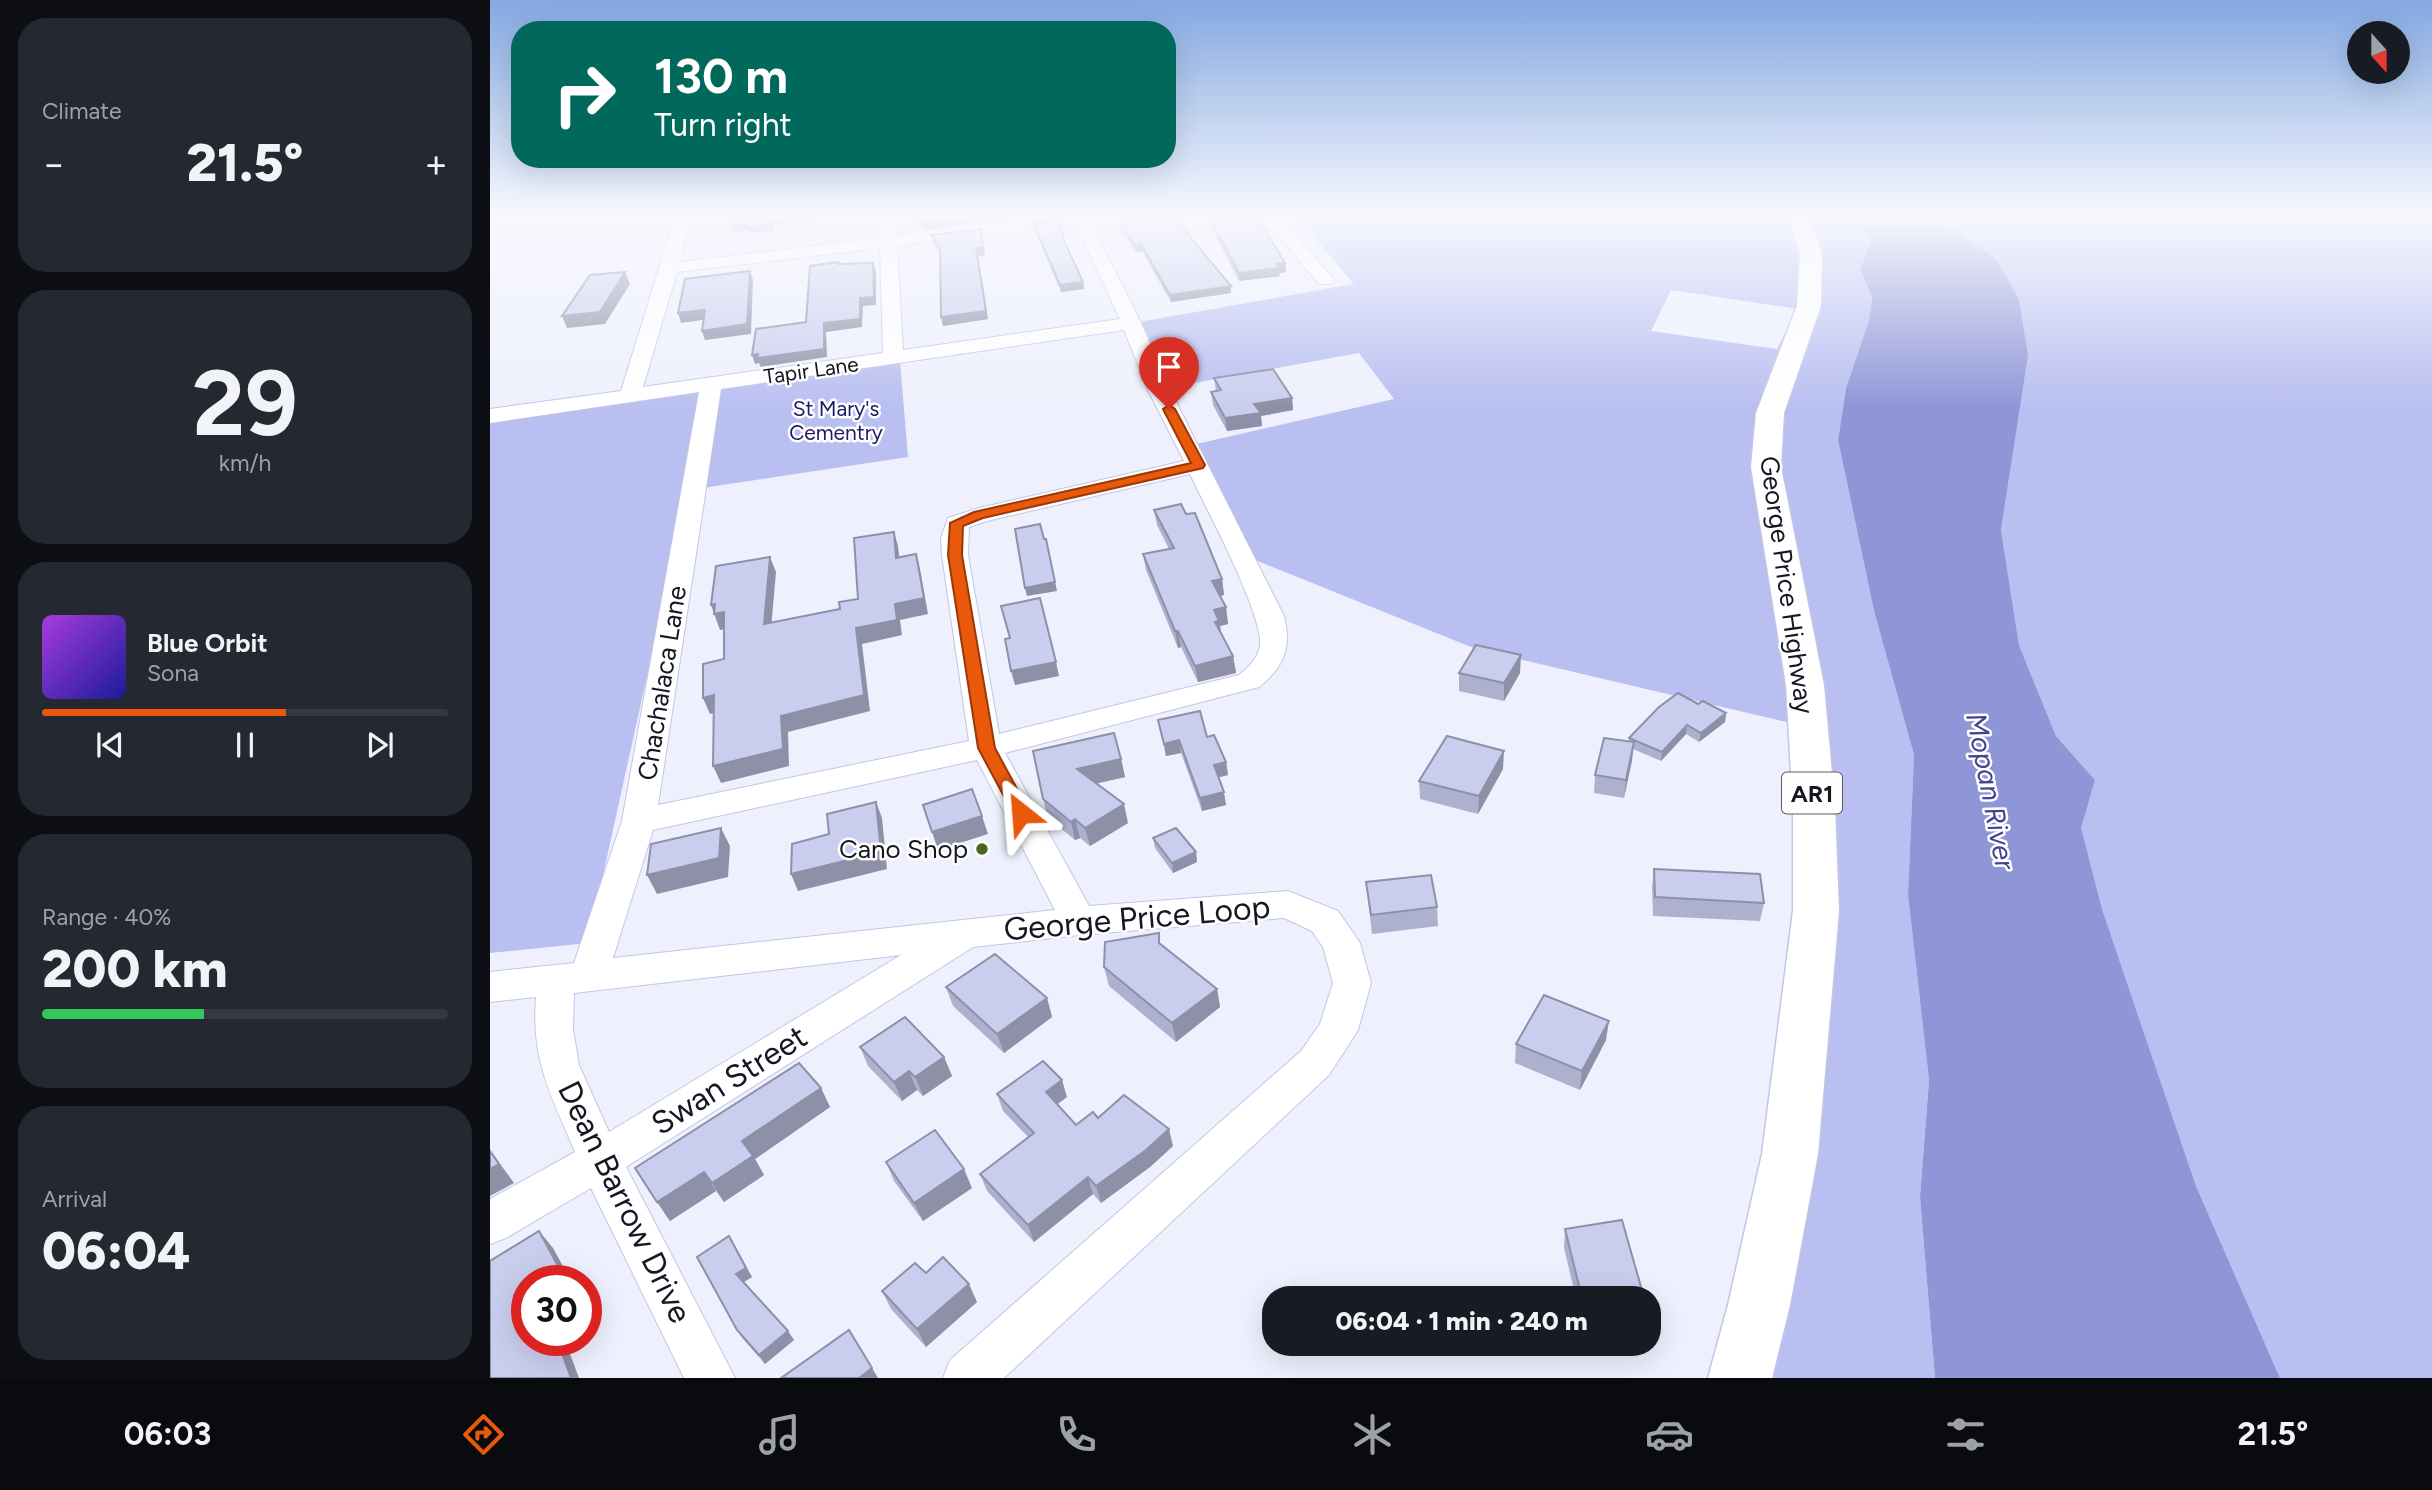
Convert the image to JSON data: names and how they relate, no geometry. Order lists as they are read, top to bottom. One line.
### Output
{"streets":{"highway":["George Price Highway","AR1"],"street":["Tapir Lane","Chachalaca Lane","George Price Loop","Swan Street","Dean Barrow Drive"]},"crossings":[["Tapir Lane","Chachalaca Lane"],["Chachalaca Lane","George Price Loop"],["Chachalaca Lane","Dean Barrow Drive"],["George Price Loop","Swan Street"],["George Price Loop","Dean Barrow Drive"],["Swan Street","Dean Barrow Drive"]],"water":["Mopan River"],"parks":["St Mary's Cementry"],"places":["Cano Shop"],"north":"bottom","page":{"tile":["Climate",["29","km/h"],["Range · 40%","200 km"],["Arrival","06:04"]],"turn":["130 m","Turn right"],"heat":["−","21.5°","+"],"song":["Blue Orbit","Sona"],"limit":"30","trip":"06:04 · 1 min · 240 m","tabs":["06:03","21.5°"]}}
